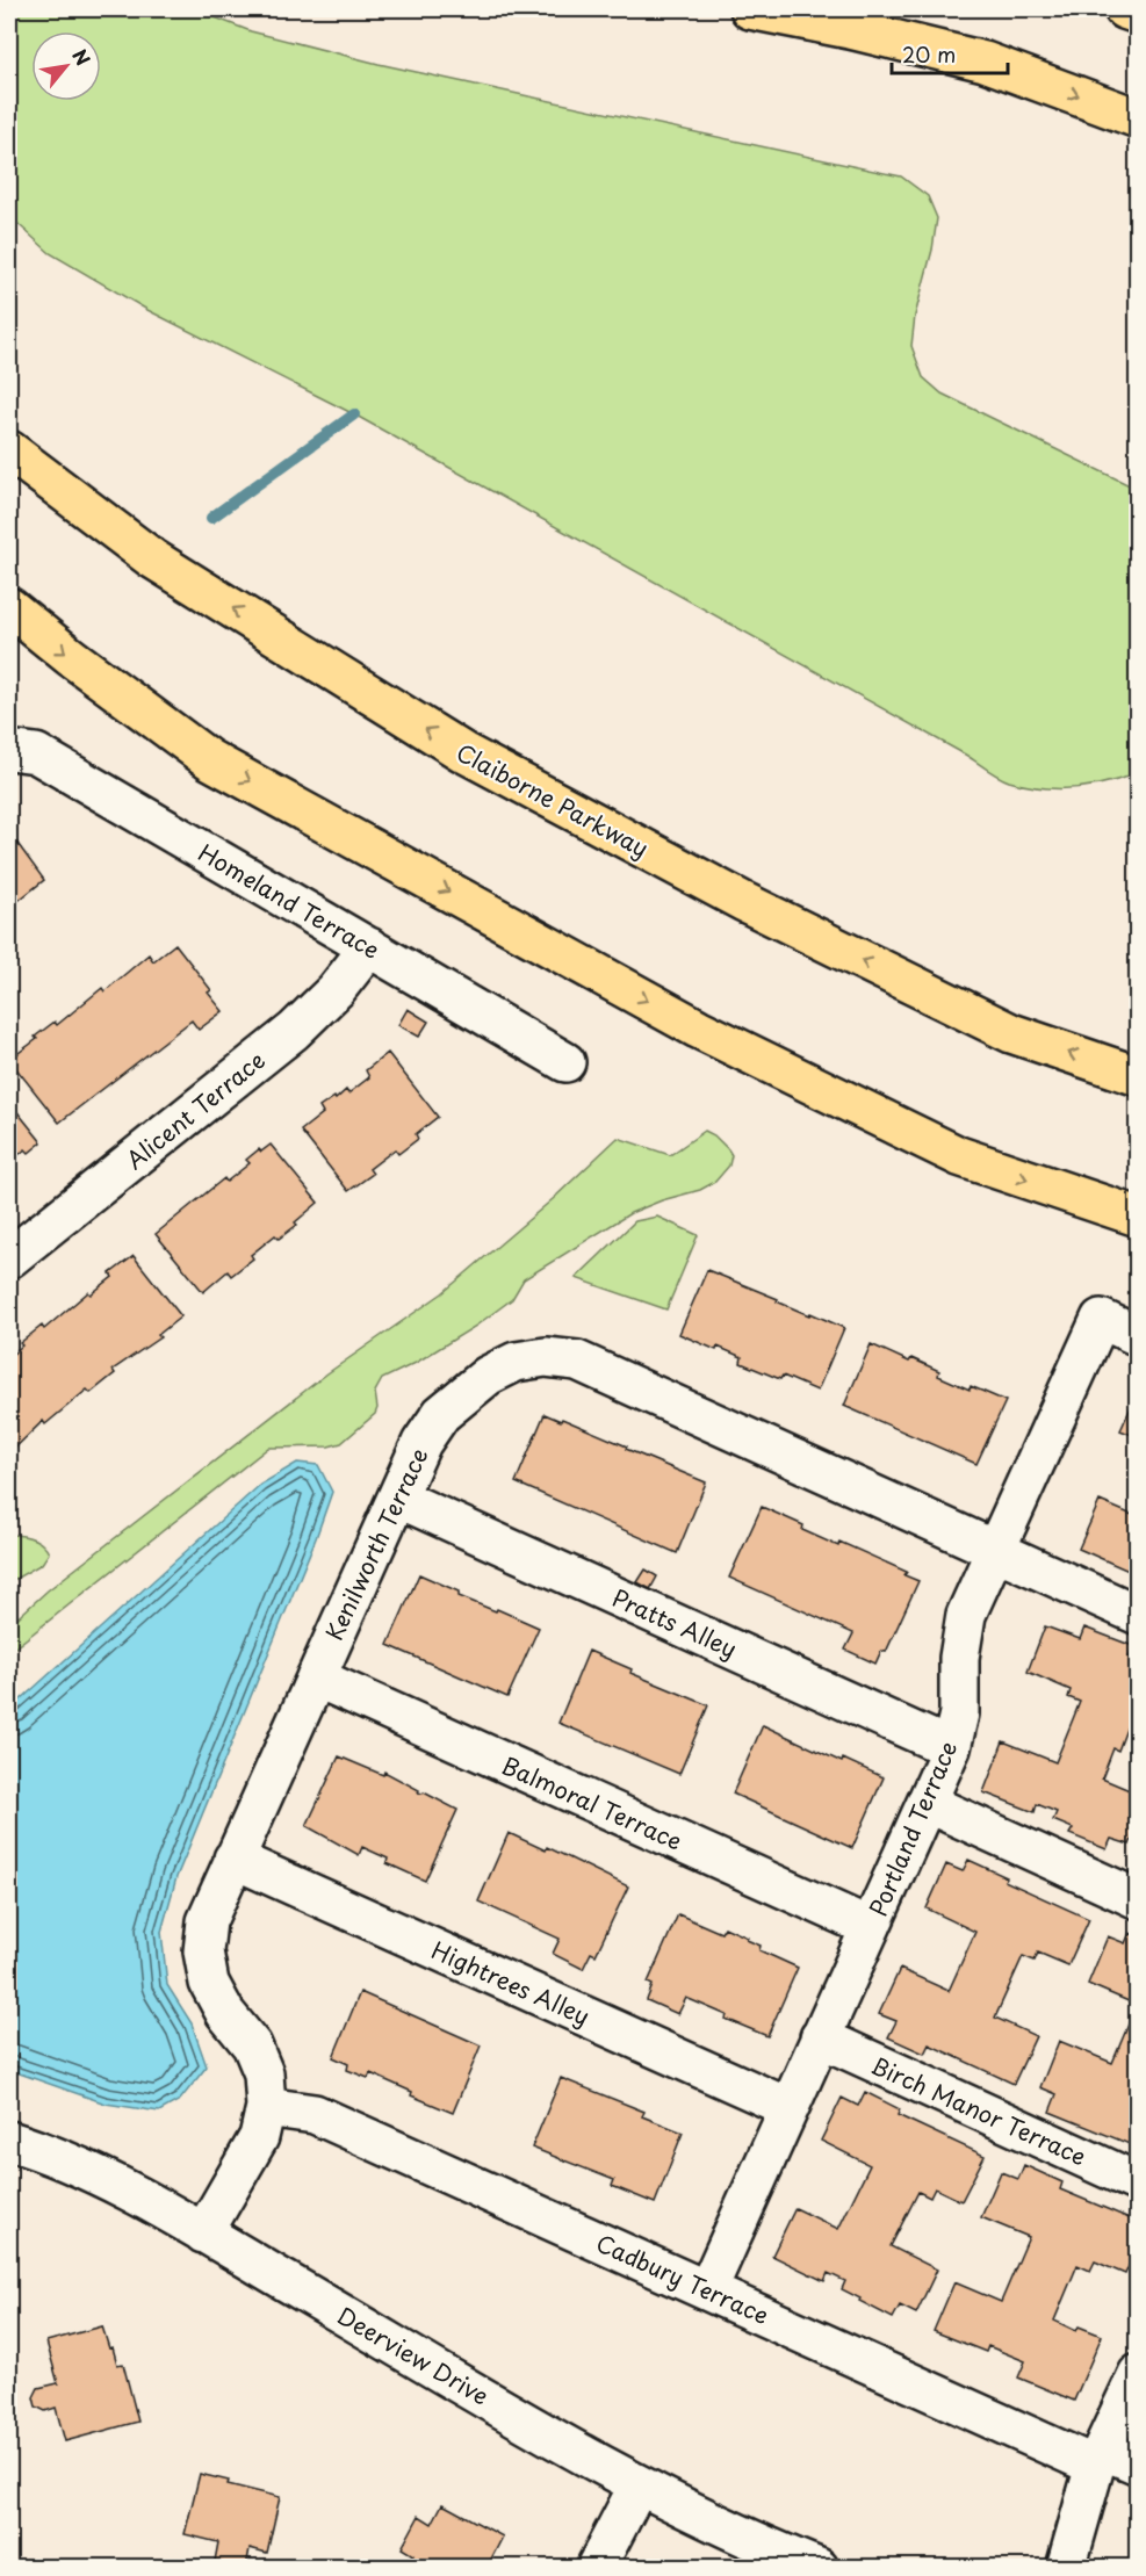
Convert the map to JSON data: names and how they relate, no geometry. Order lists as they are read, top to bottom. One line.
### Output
{"streets":{"main road":["Claiborne Parkway"],"street":["Homeland Terrace","Alicent Terrace","Kenilworth Terrace","Pratts Alley","Balmoral Terrace","Portland Terrace","Hightrees Alley","Birch Manor Terrace","Cadbury Terrace","Deerview Drive"]},"crossings":[["Homeland Terrace","Alicent Terrace"],["Kenilworth Terrace","Pratts Alley"],["Kenilworth Terrace","Balmoral Terrace"],["Kenilworth Terrace","Portland Terrace"],["Kenilworth Terrace","Hightrees Alley"],["Kenilworth Terrace","Cadbury Terrace"],["Kenilworth Terrace","Deerview Drive"],["Pratts Alley","Portland Terrace"],["Balmoral Terrace","Portland Terrace"],["Portland Terrace","Hightrees Alley"],["Portland Terrace","Birch Manor Terrace"],["Portland Terrace","Cadbury Terrace"]],"scale_bar":"20 m","north":"top right"}
